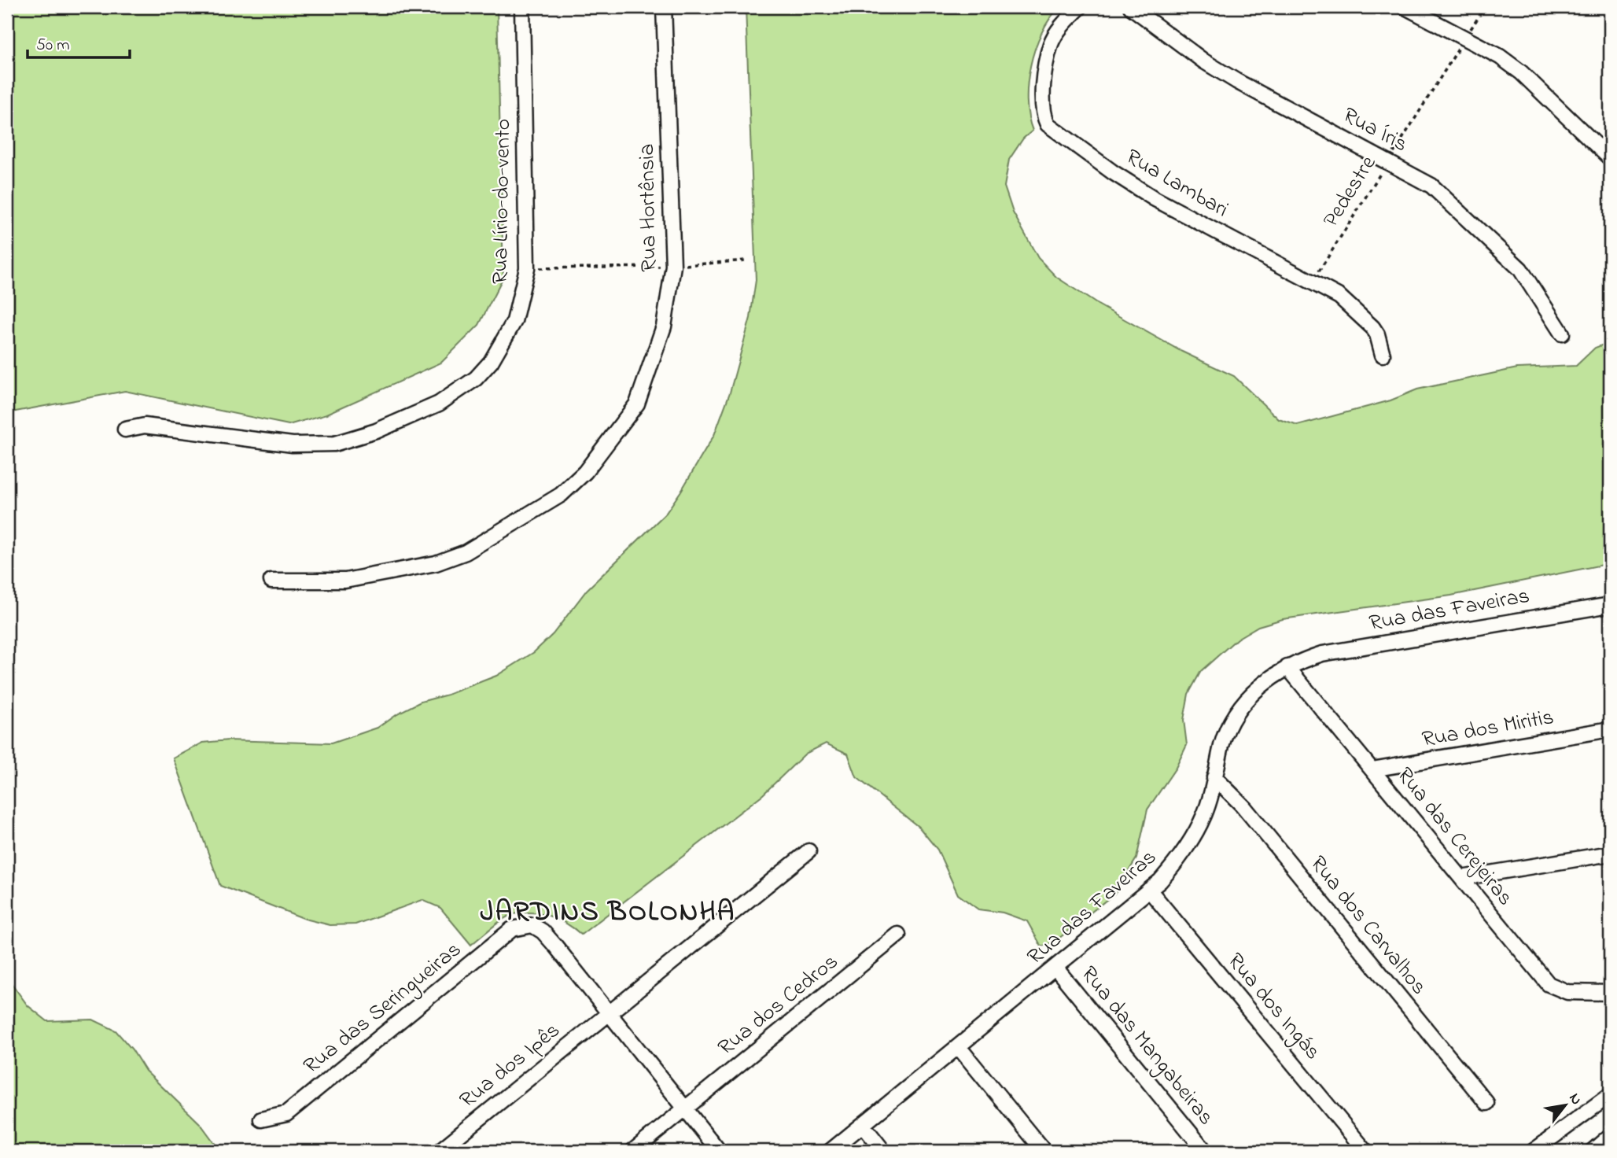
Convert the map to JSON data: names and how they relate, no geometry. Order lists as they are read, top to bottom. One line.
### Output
{"streets":{"street":["Rua Íris","Rua Lambari","Rua Lírio-do-vento","Rua Hortênsia","Rua das Faveiras","Rua dos Miritis","Rua das Cerejeiras","Rua dos Carvalhos","Rua dos Cedros","Rua dos Ingás","Rua das Seringueiras","Rua das Mangabeiras","Rua dos Ipês"],"path":["Pedestre"]},"crossings":[["Rua Íris","Pedestre"],["Rua Lambari","Pedestre"],["Rua das Faveiras","Rua das Cerejeiras"],["Rua das Faveiras","Rua dos Carvalhos"],["Rua das Faveiras","Rua dos Ingás"],["Rua das Faveiras","Rua das Mangabeiras"],["Rua dos Miritis","Rua das Cerejeiras"],["Rua dos Cedros","Rua das Seringueiras"],["Rua das Seringueiras","Rua dos Ipês"]],"districts":["JARDINS BOLONHA"],"scale_bar":"50 m","north":"top right"}
